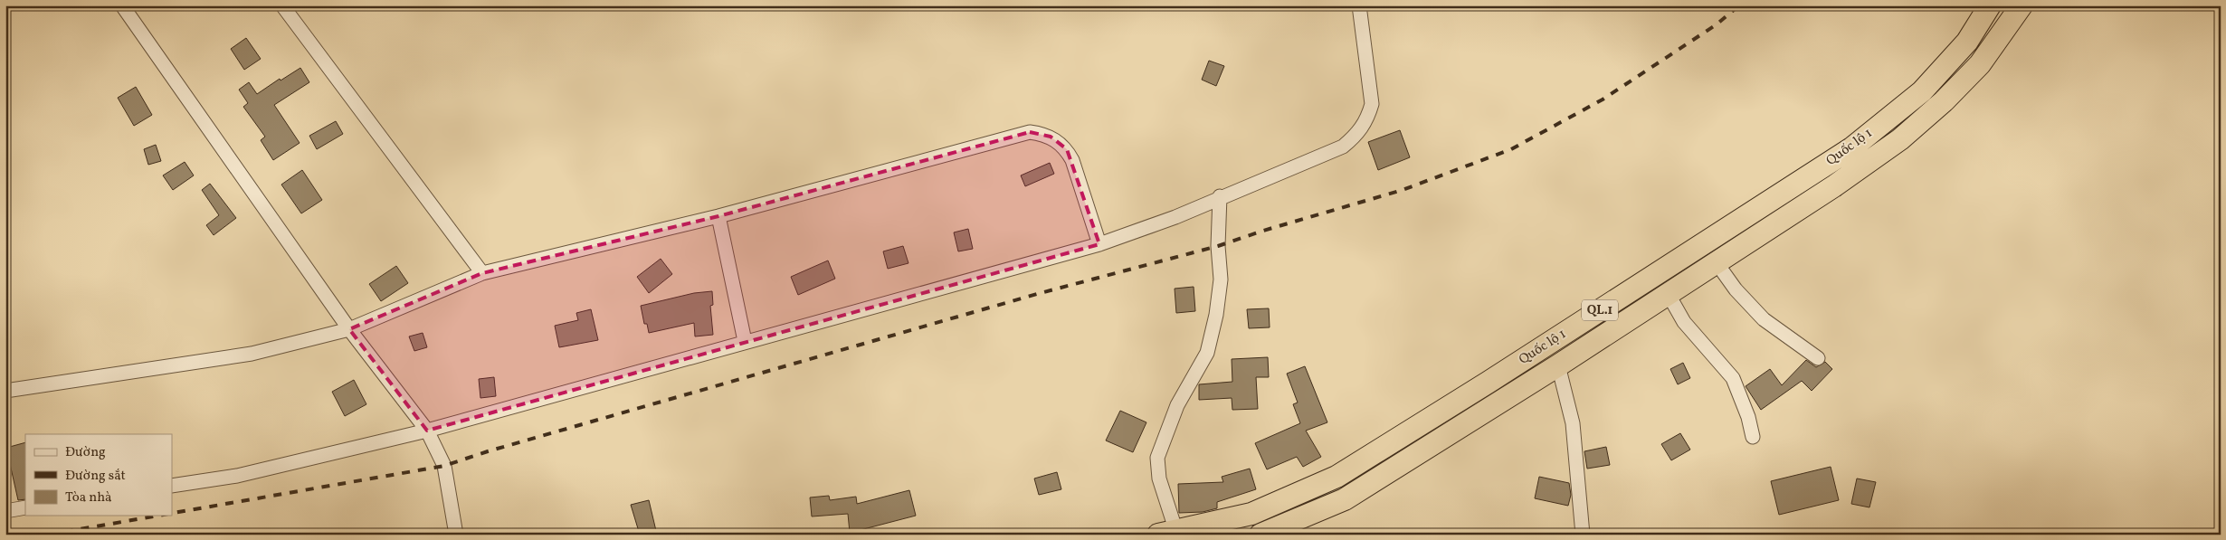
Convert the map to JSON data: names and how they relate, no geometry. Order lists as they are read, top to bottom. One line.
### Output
{"streets":{"highway":["Quốc lộ 1","QL.1"]},"legend":["Đường","Đường sắt","Tòa nhà"]}
